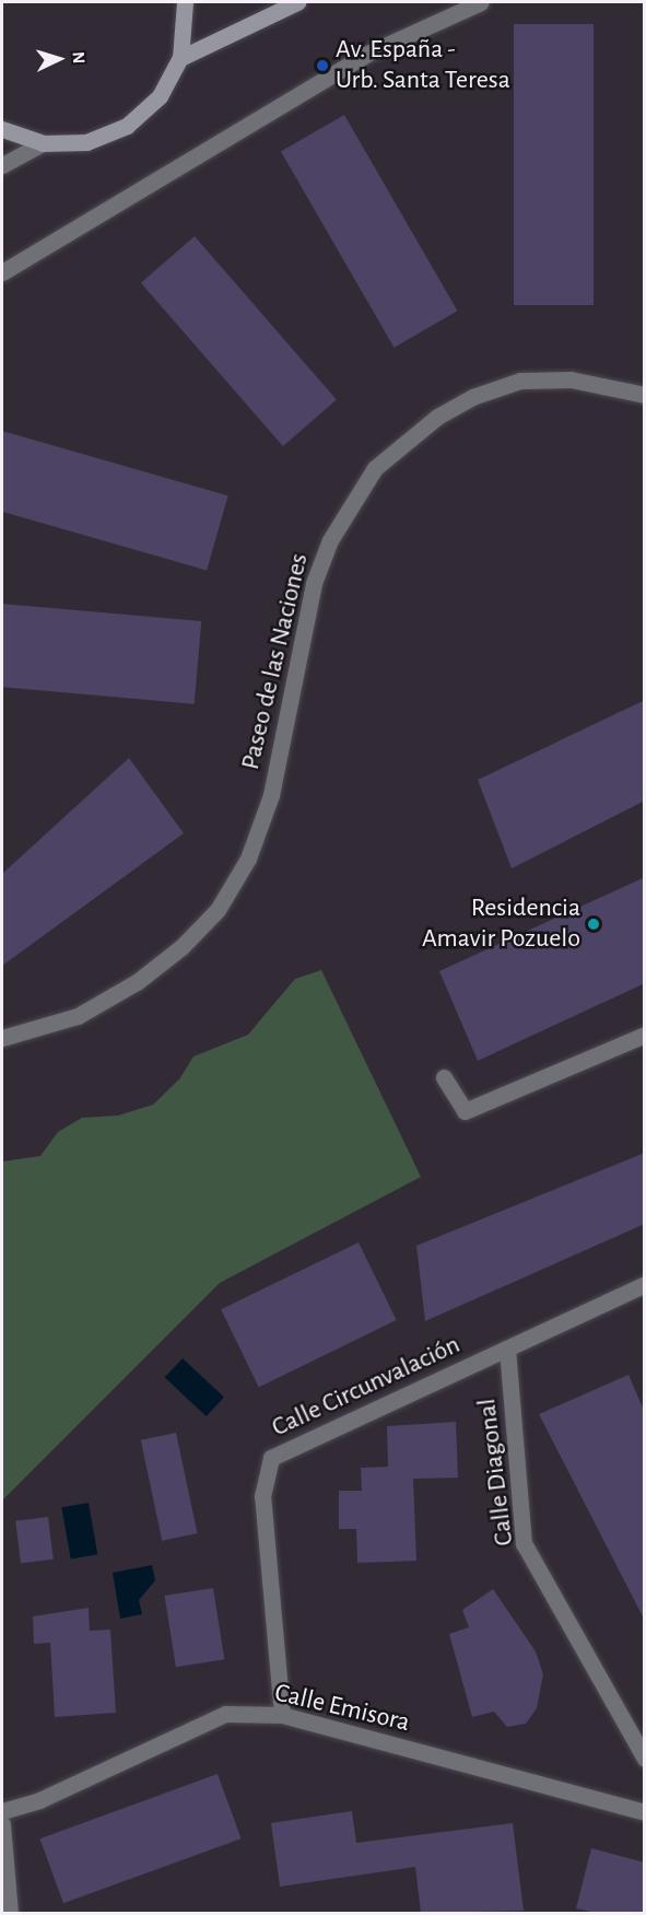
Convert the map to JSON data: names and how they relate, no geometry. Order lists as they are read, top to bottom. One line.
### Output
{"streets":{"street":["Paseo de las Naciones","Calle Circunvalación","Calle Diagonal","Calle Emisora"]},"crossings":[["Calle Circunvalación","Calle Diagonal"],["Calle Circunvalación","Calle Emisora"]],"places":["Av. España - Urb. Santa Teresa","Residencia Amavir Pozuelo"],"north":"right"}
